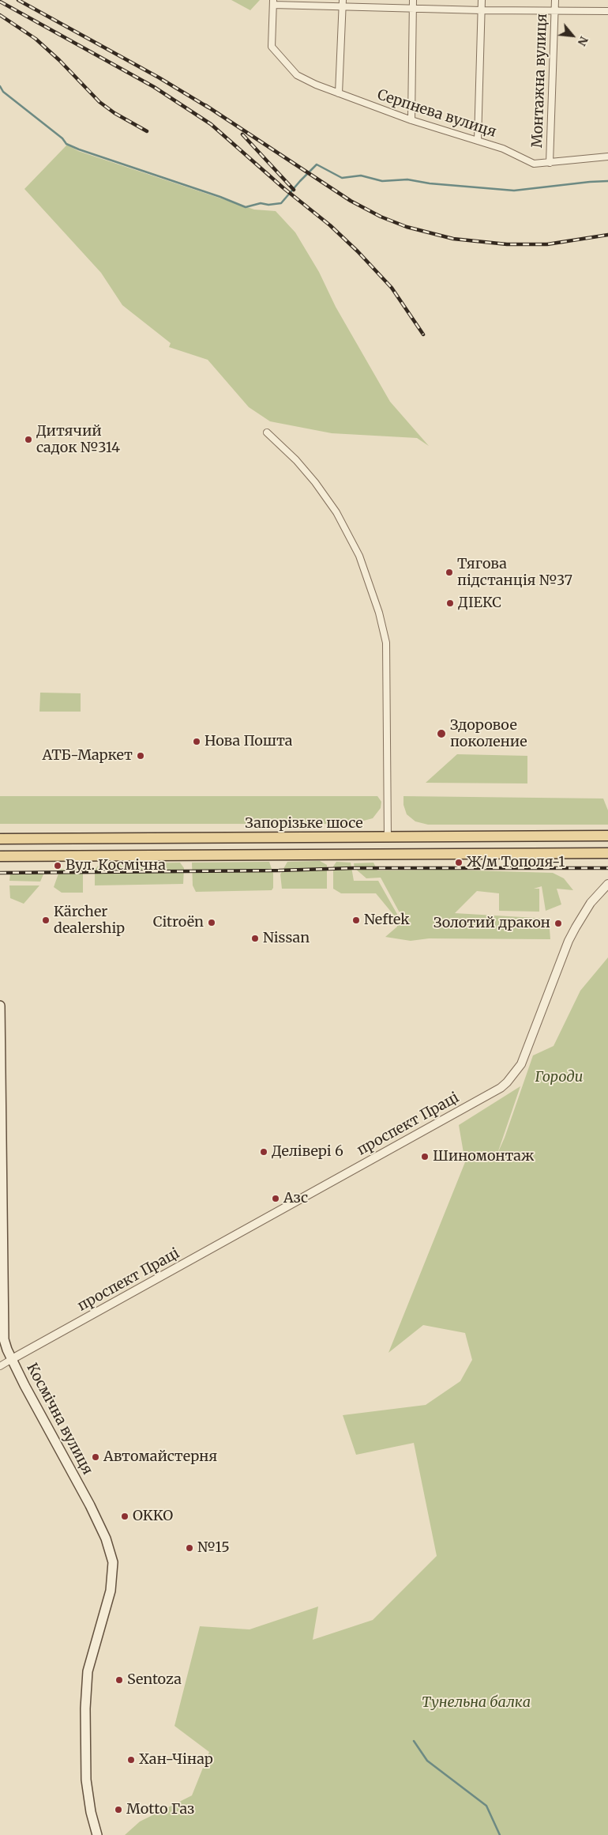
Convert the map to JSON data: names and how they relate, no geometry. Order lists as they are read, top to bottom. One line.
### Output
{"streets":{"main road":["Запорізьке шосе","Космічна вулиця"],"street":["Монтажна вулиця","Серпнева вулиця","проспект Праці"]},"crossings":[["Монтажна вулиця","Серпнева вулиця"],["проспект Праці","Космічна вулиця"]],"parks":["Городи","Тунельна балка"],"places":["Дитячий садок №314","Тягова пiдстанцiя №37","ДІЕКС","Здоровое поколение","Нова Пошта","АТБ-Маркет","Ж/м Тополя-1","Вул. Космічна","Kärcher dealership","Neftek","Citroën","Золотий дракон","Nissan","Делівері 6","Шиномонтаж","Азс","Автомайстерня","OKKO","№15","Sentoza","Хан-Чінар","Motto Газ"],"north":"bottom right"}
